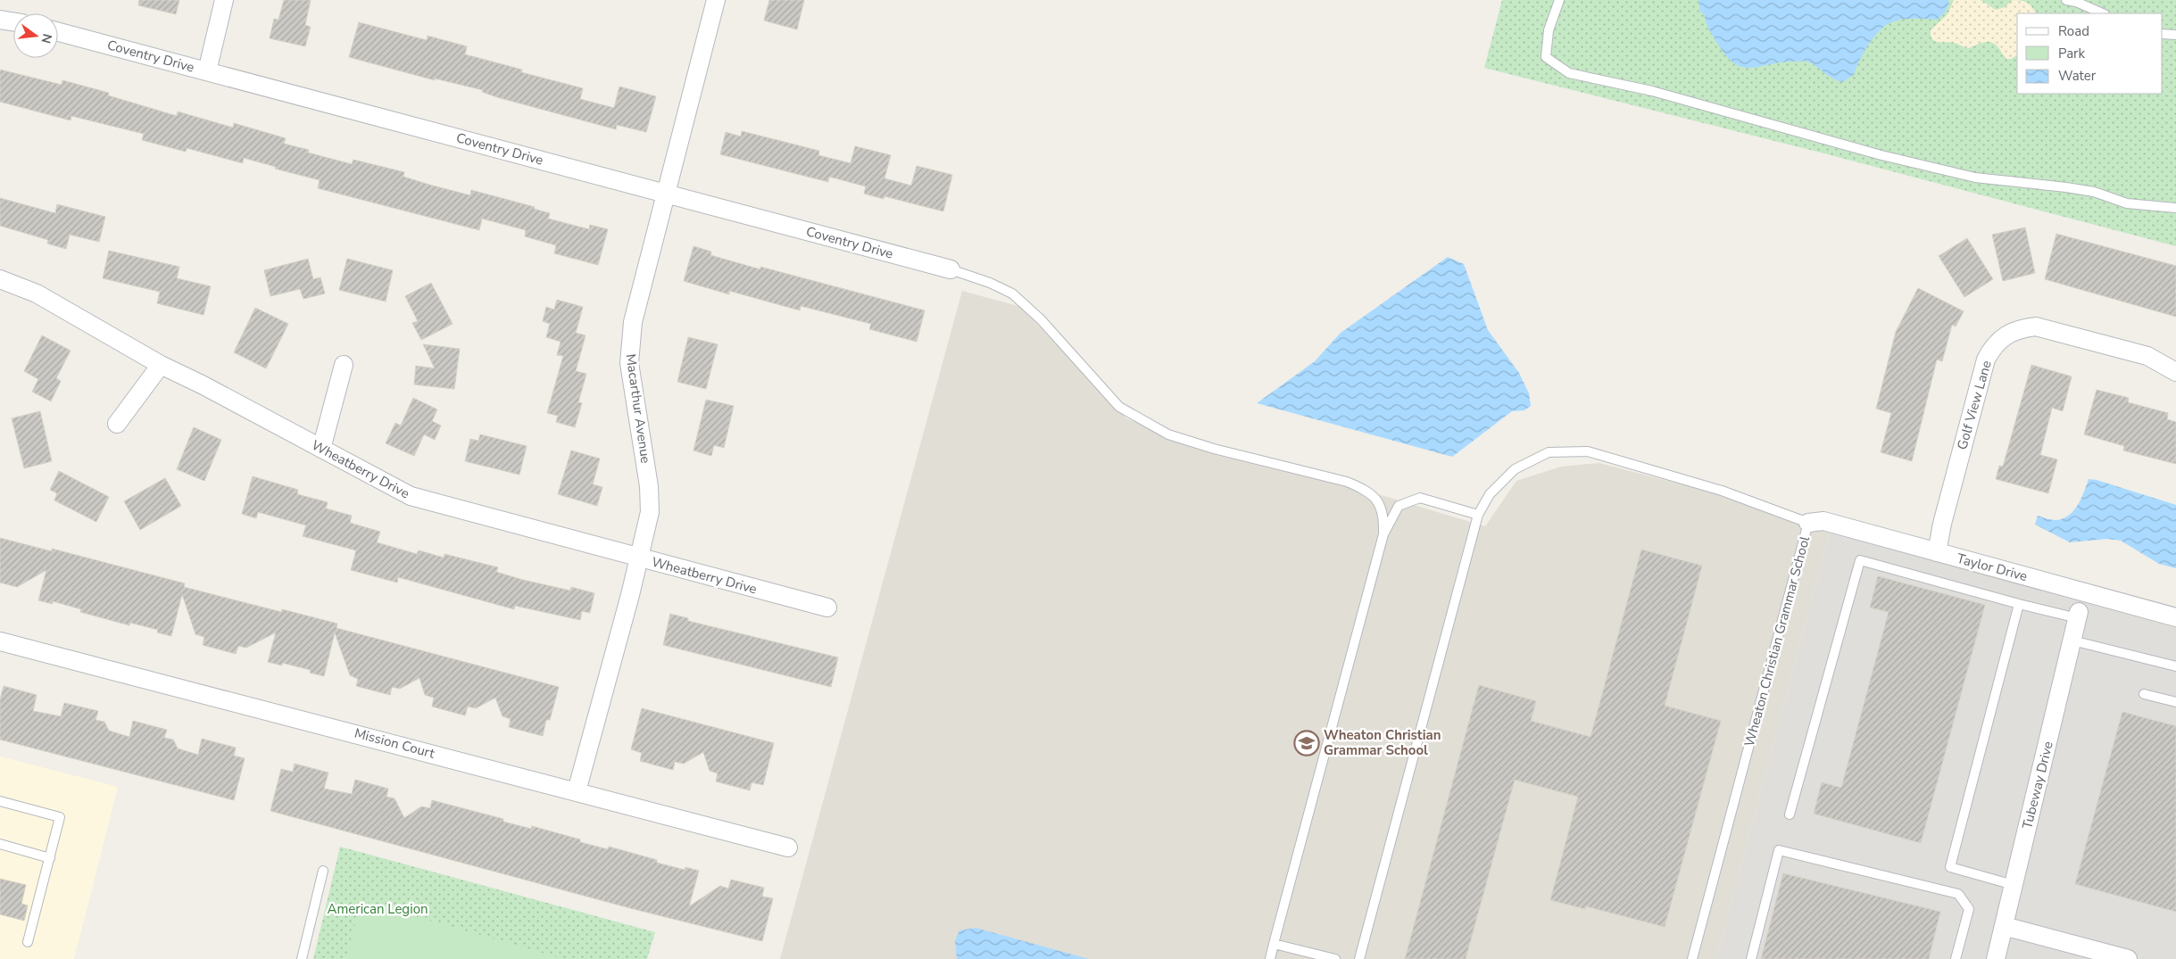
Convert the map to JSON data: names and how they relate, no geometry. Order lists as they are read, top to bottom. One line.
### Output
{"streets":{"street":["Coventry Drive","Golf View Lane","Macarthur Avenue","Wheatberry Drive","Taylor Drive","Mission Court","Tubeway Drive"],"lane":["Wheaton Christian Grammar School"]},"crossings":[["Coventry Drive","Macarthur Avenue"],["Golf View Lane","Taylor Drive"],["Macarthur Avenue","Wheatberry Drive"],["Macarthur Avenue","Mission Court"],["Taylor Drive","Wheaton Christian Grammar School"]],"parks":["American Legion"],"places":{"school or university":["Wheaton Christian Grammar School"]},"legend":["Road","Park","Water"],"north":"right"}
